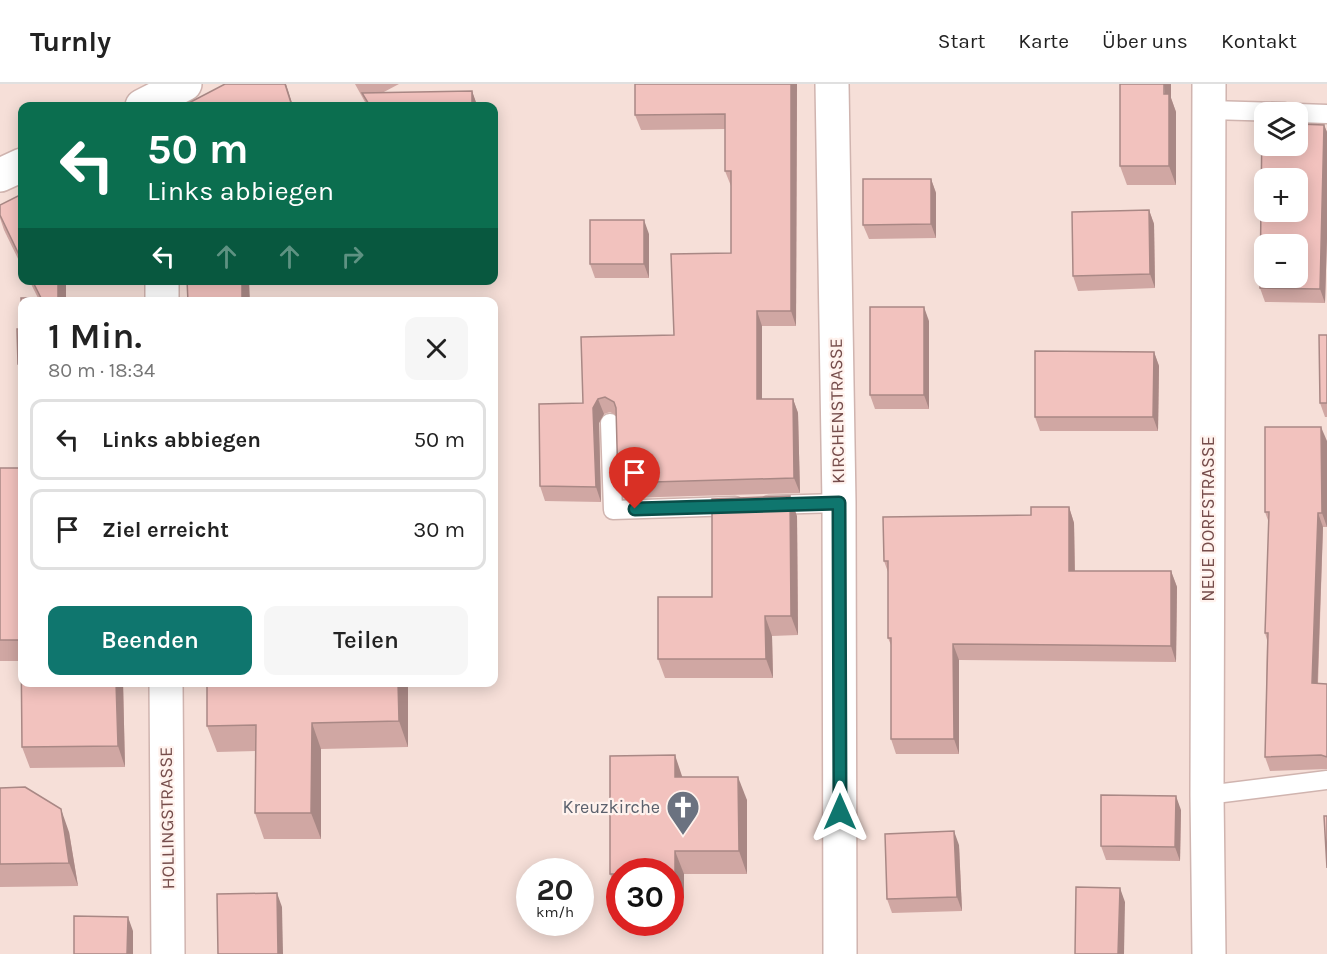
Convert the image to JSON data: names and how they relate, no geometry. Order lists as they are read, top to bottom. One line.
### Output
{"streets":{"street":["KIRCHENSTRASSE","NEUE DORFSTRASSE","HOLLINGSTRASSE"]},"places":{"church":["Kreuzkirche"]},"page":{"header":"Turnly","nav":["Start","Karte","Über uns","Kontakt"],"map_buttons":["+","−"],"turn":["50 m","Links abbiegen"],"heading":["1 Min.","80 m · 18:34"],"list":[{"name":"Links abbiegen","value":"50 m"},{"name":"Ziel erreicht","value":"30 m"}],"buttons":["Beenden","Teilen"],"speed":"20 km/h","limit":"30"}}
